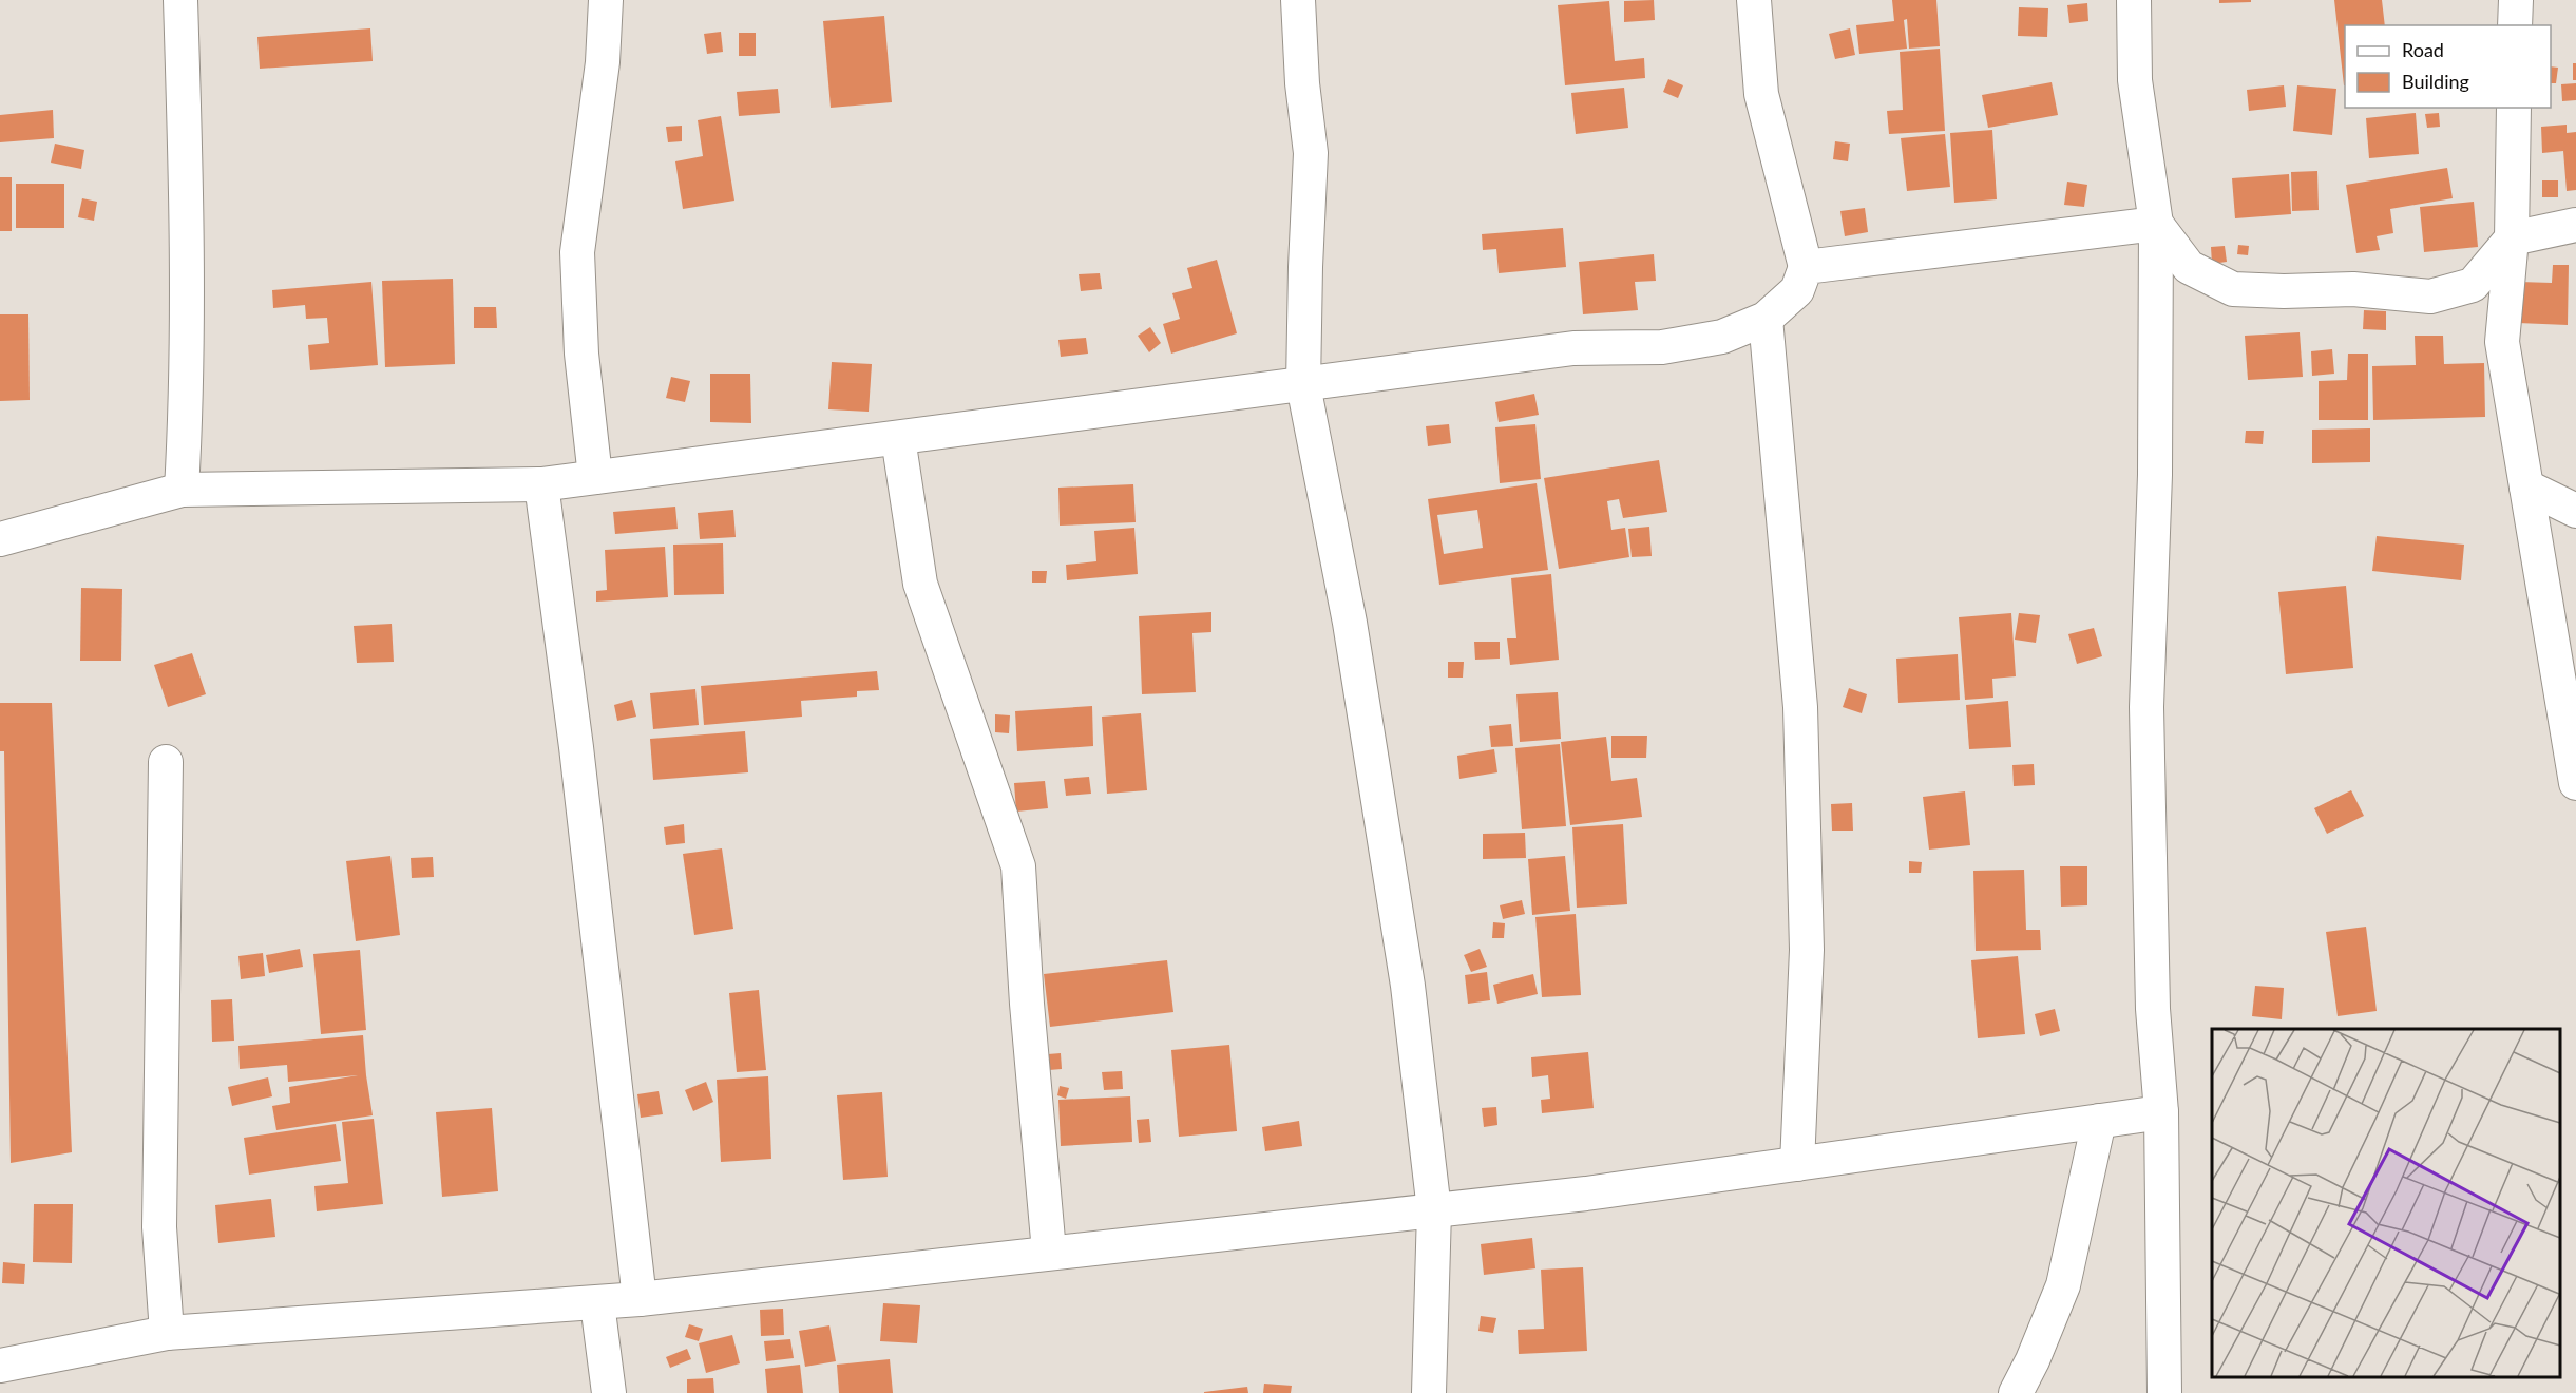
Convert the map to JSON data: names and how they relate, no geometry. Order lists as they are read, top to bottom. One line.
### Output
{"legend":["Road","Building"]}
